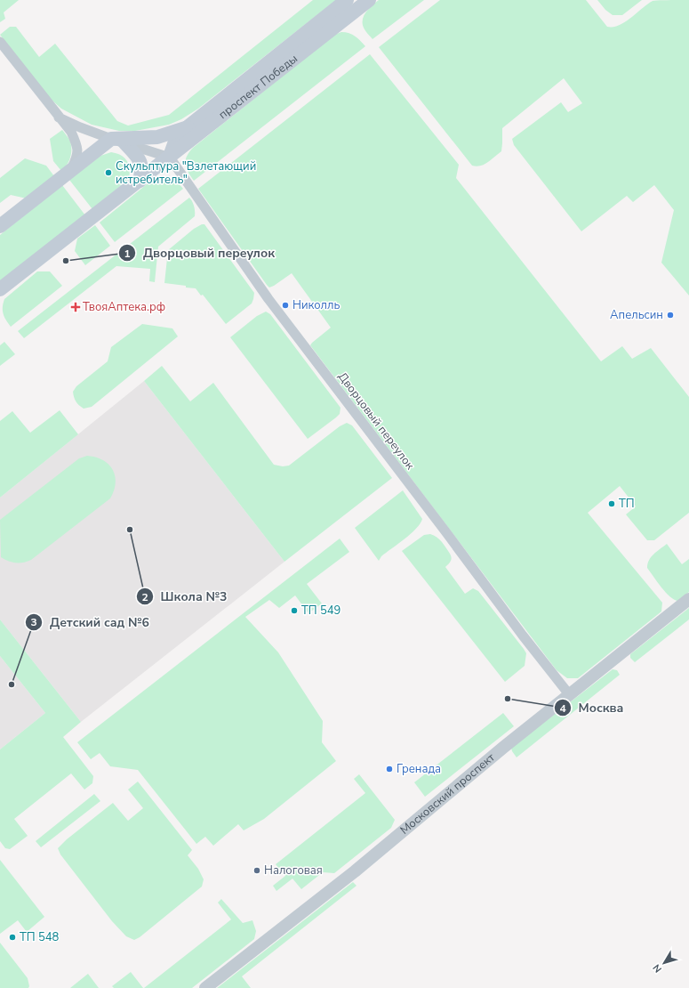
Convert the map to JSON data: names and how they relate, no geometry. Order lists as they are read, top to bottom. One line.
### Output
{"streets":{"main road":["проспект Победы"],"street":["Дворцовый переулок","Московский проспект"]},"crossings":[["проспект Победы","Дворцовый переулок"],["Дворцовый переулок","Московский проспект"]],"places":{"other":["Скульптура \"Взлетающий истребитель\"","Дворцовый переулок","Николль","Апельсин","ТП","Школа №3","ТП 549","Детский сад №6","Москва","Гренада","Налоговая","ТП 548"],"health":["ТвояАптека.рф"]},"north":"bottom left"}
